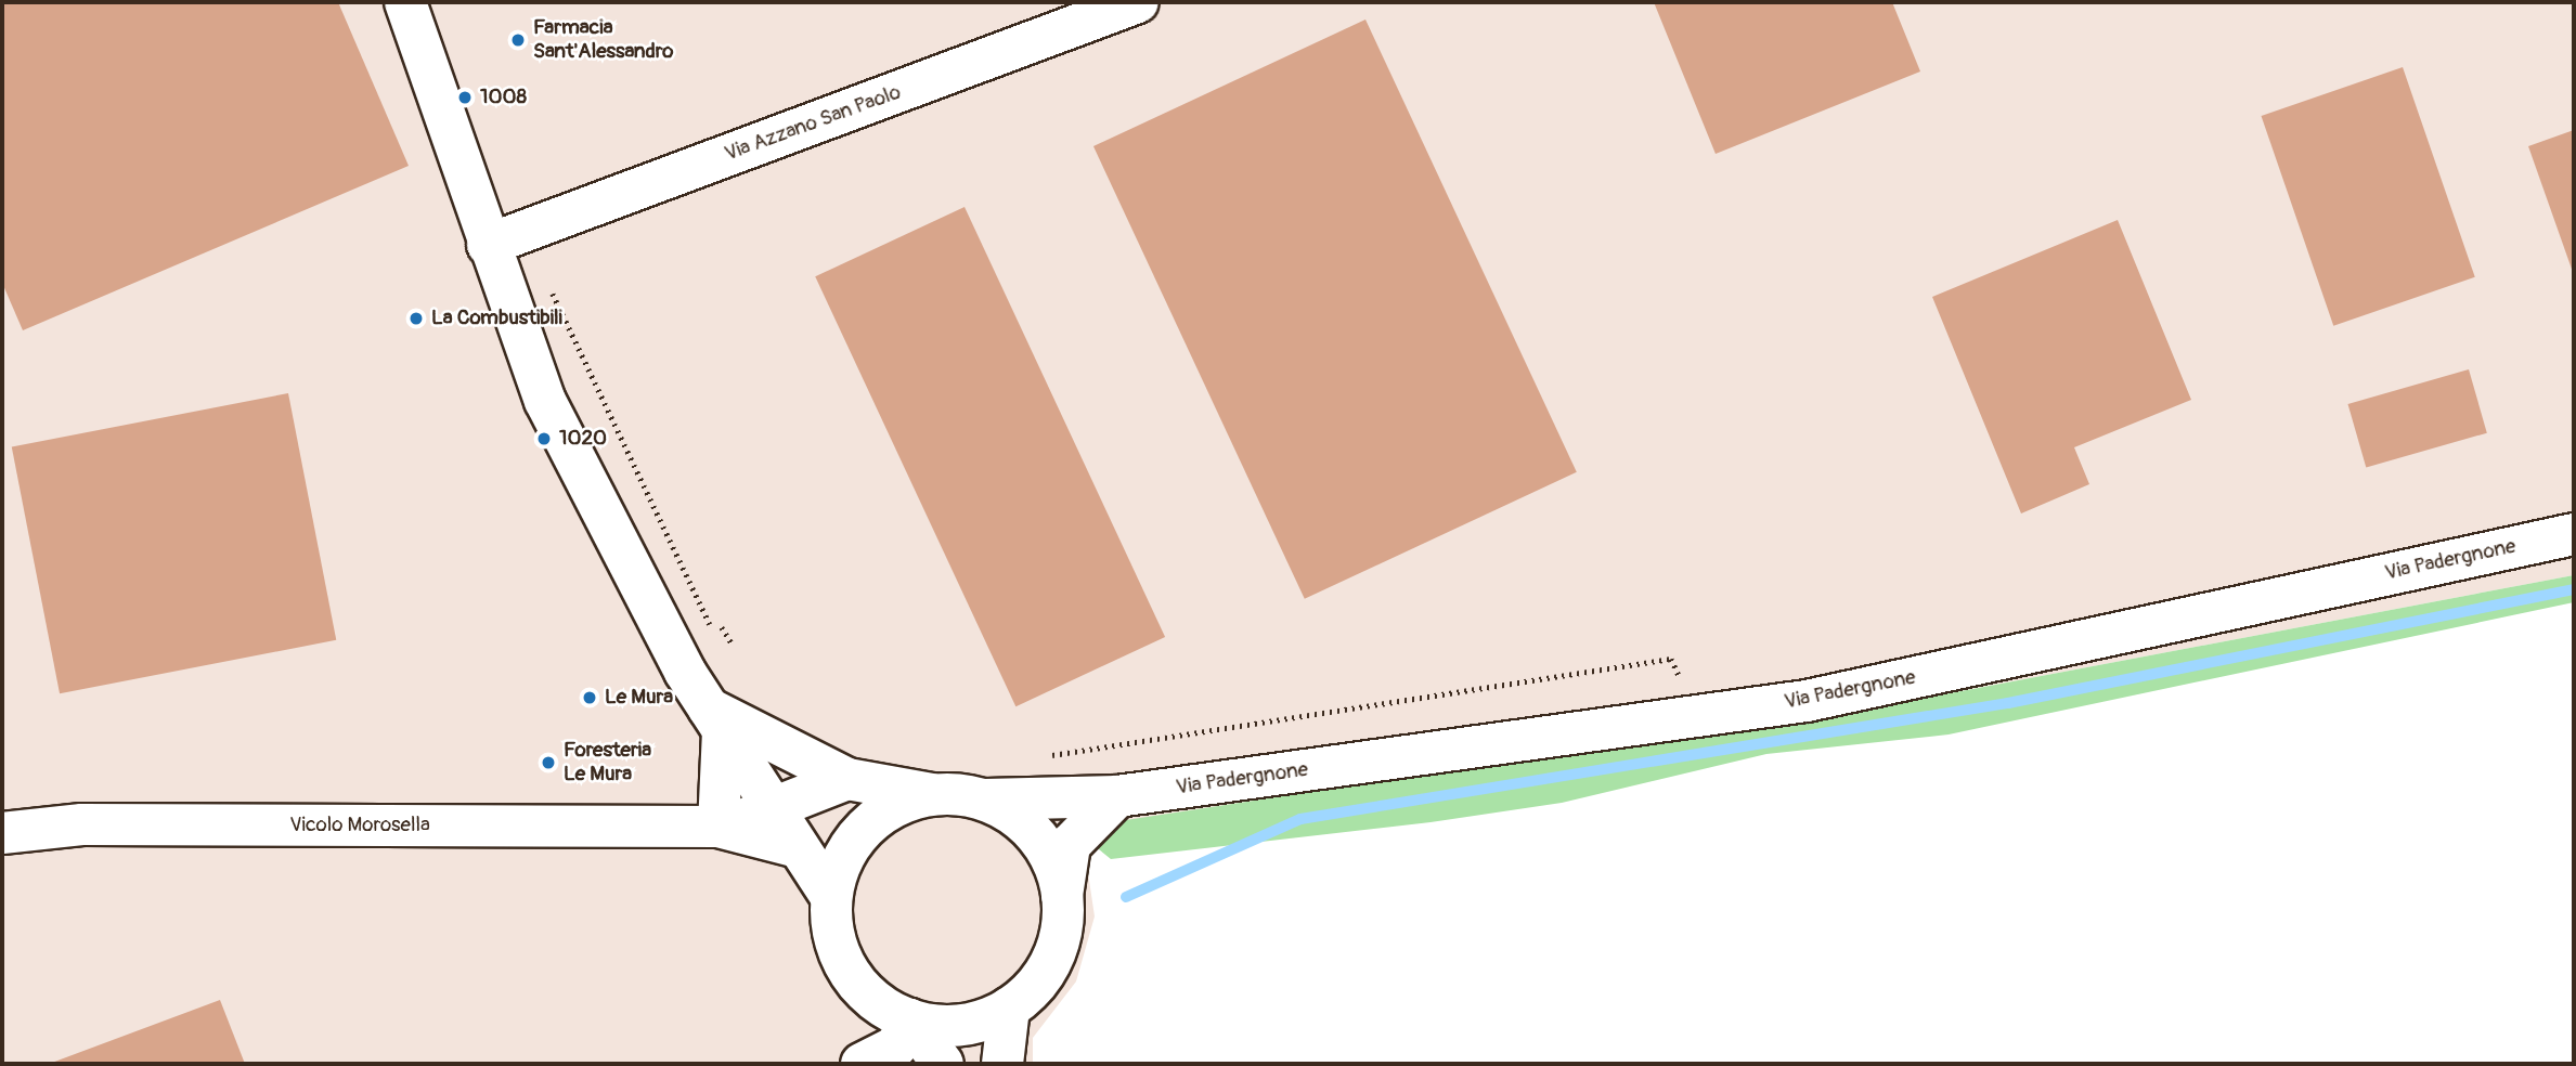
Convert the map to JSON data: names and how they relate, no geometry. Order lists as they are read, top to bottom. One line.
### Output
{"streets":{"street":["Via Azzano San Paolo","Via Padergnone","Vicolo Morosella"]},"places":["Farmacia Sant'Alessandro","1008","La Combustibili","1020","Le Mura","Foresteria Le Mura"]}
